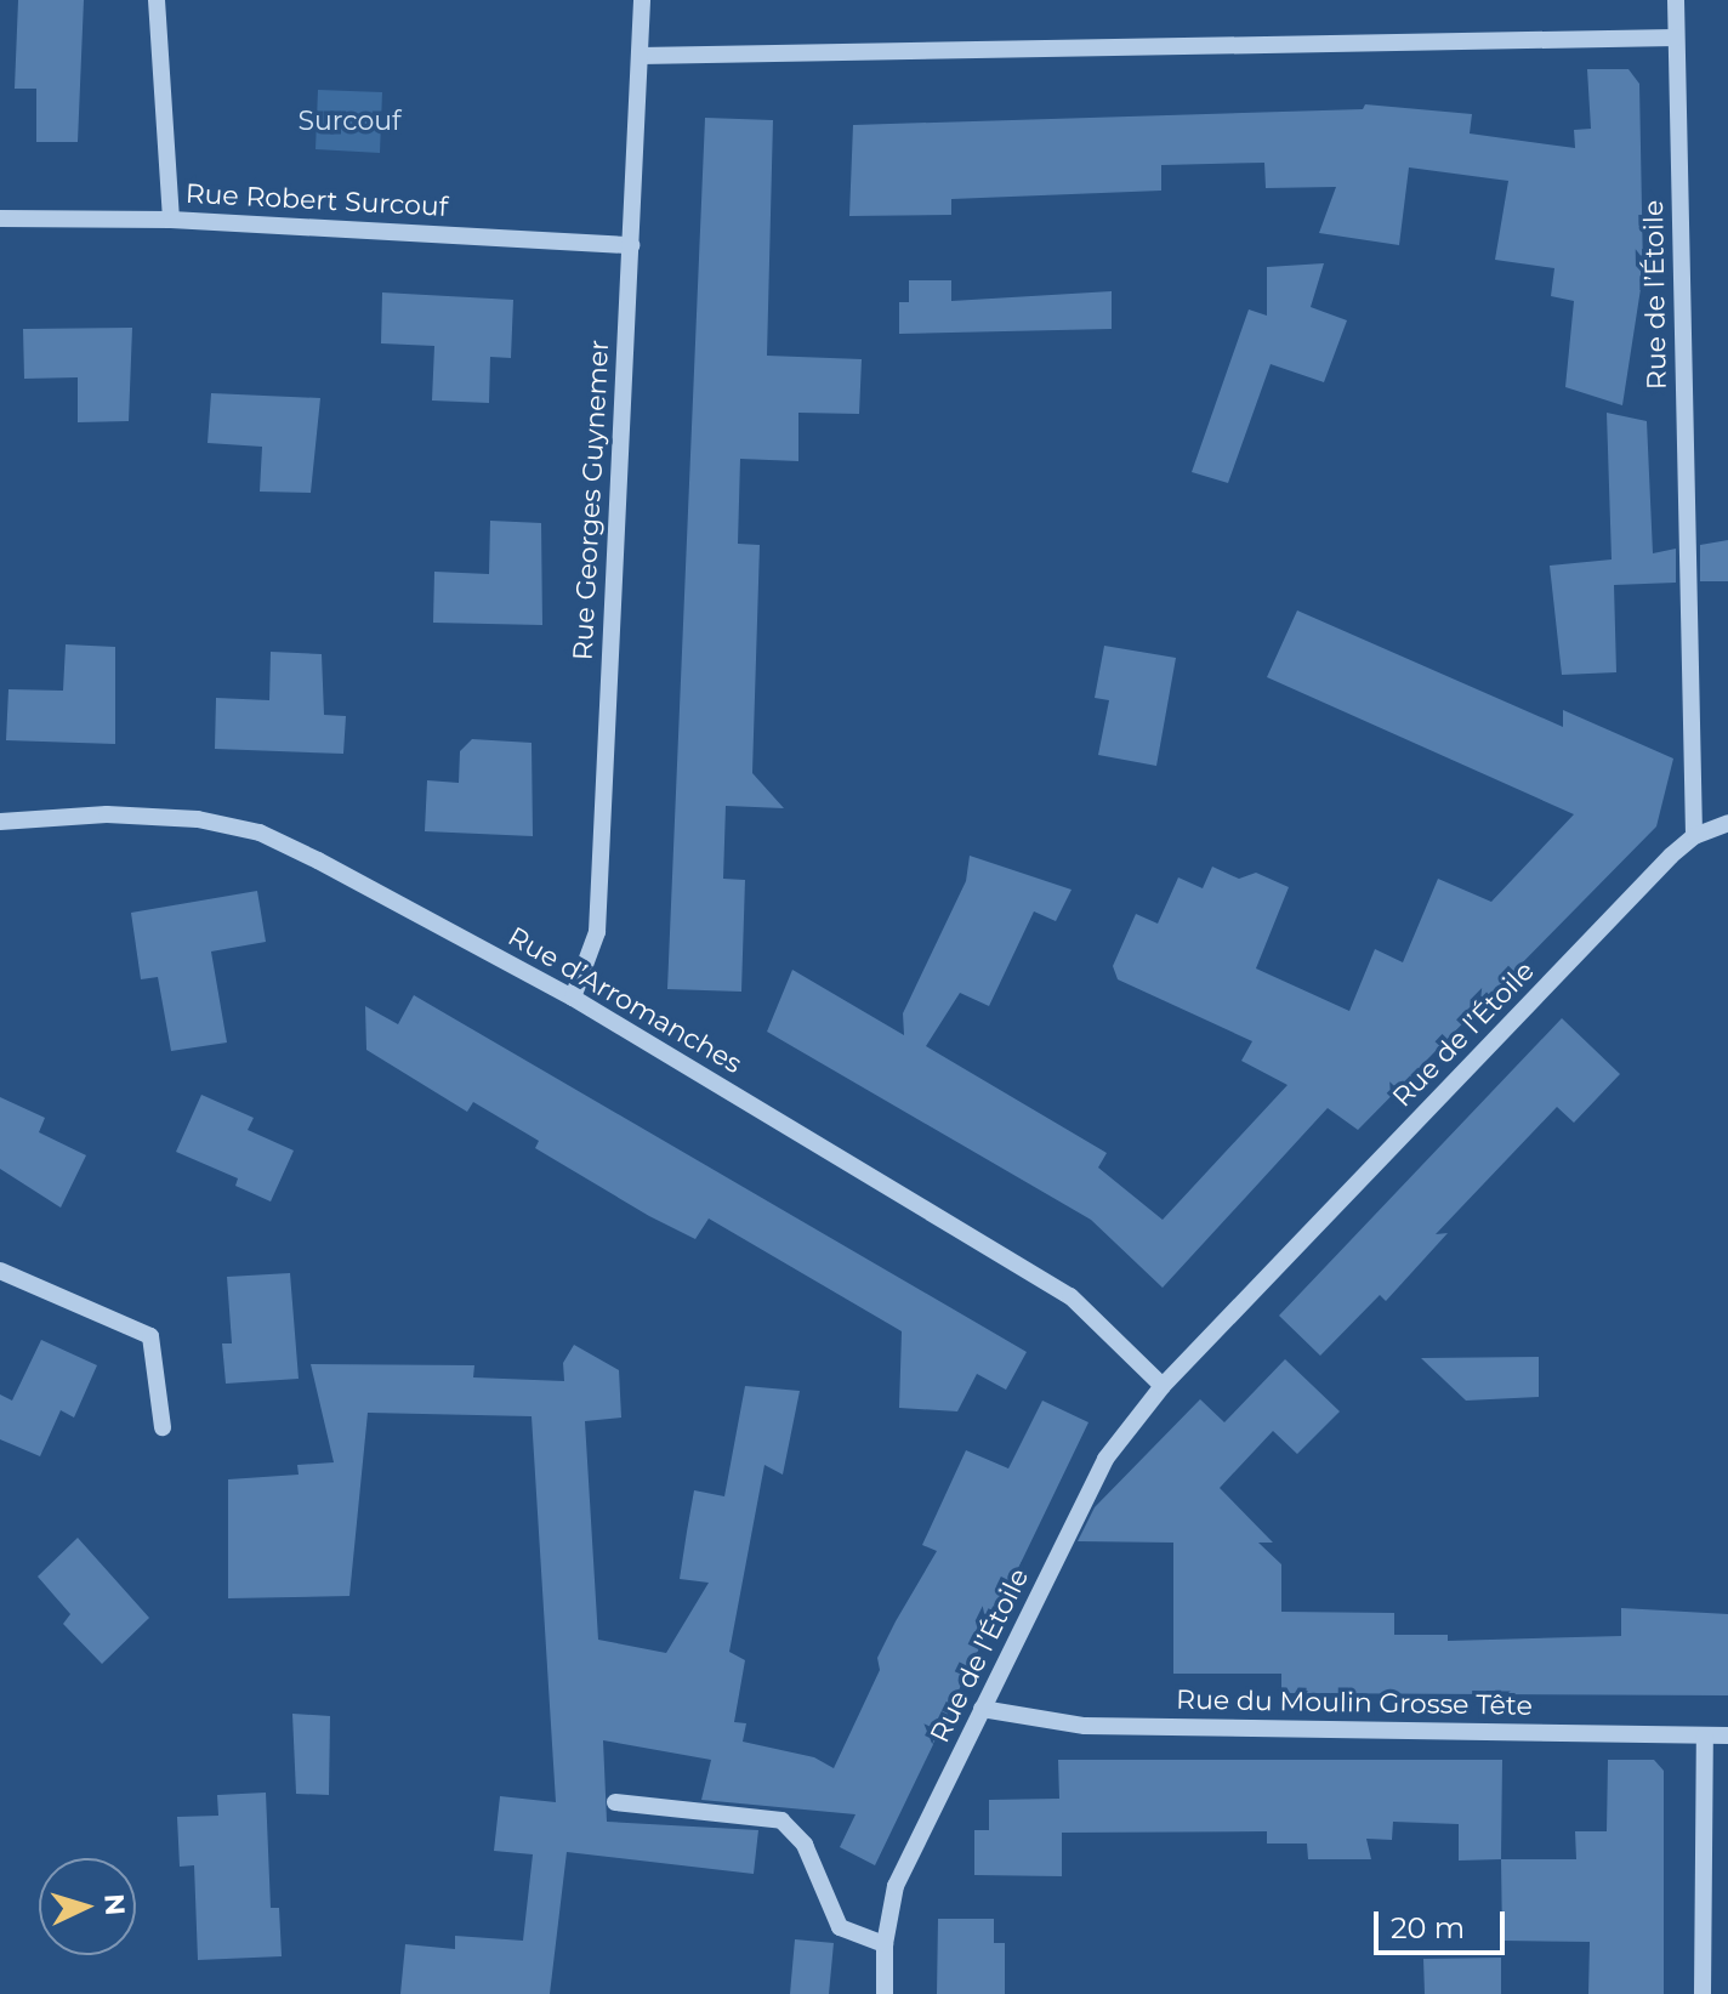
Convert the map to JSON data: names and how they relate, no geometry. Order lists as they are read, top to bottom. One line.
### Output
{"streets":{"street":["Rue Robert Surcouf","Rue de l’Étoile","Rue Georges Guynemer","Rue d’Arromanches","Rue du Moulin Grosse Tête"]},"crossings":[["Rue Robert Surcouf","Rue Georges Guynemer"],["Rue de l’Étoile","Rue d’Arromanches"],["Rue de l’Étoile","Rue du Moulin Grosse Tête"],["Rue Georges Guynemer","Rue d’Arromanches"]],"parks":["Surcouf"],"scale_bar":"20 m","north":"right"}
